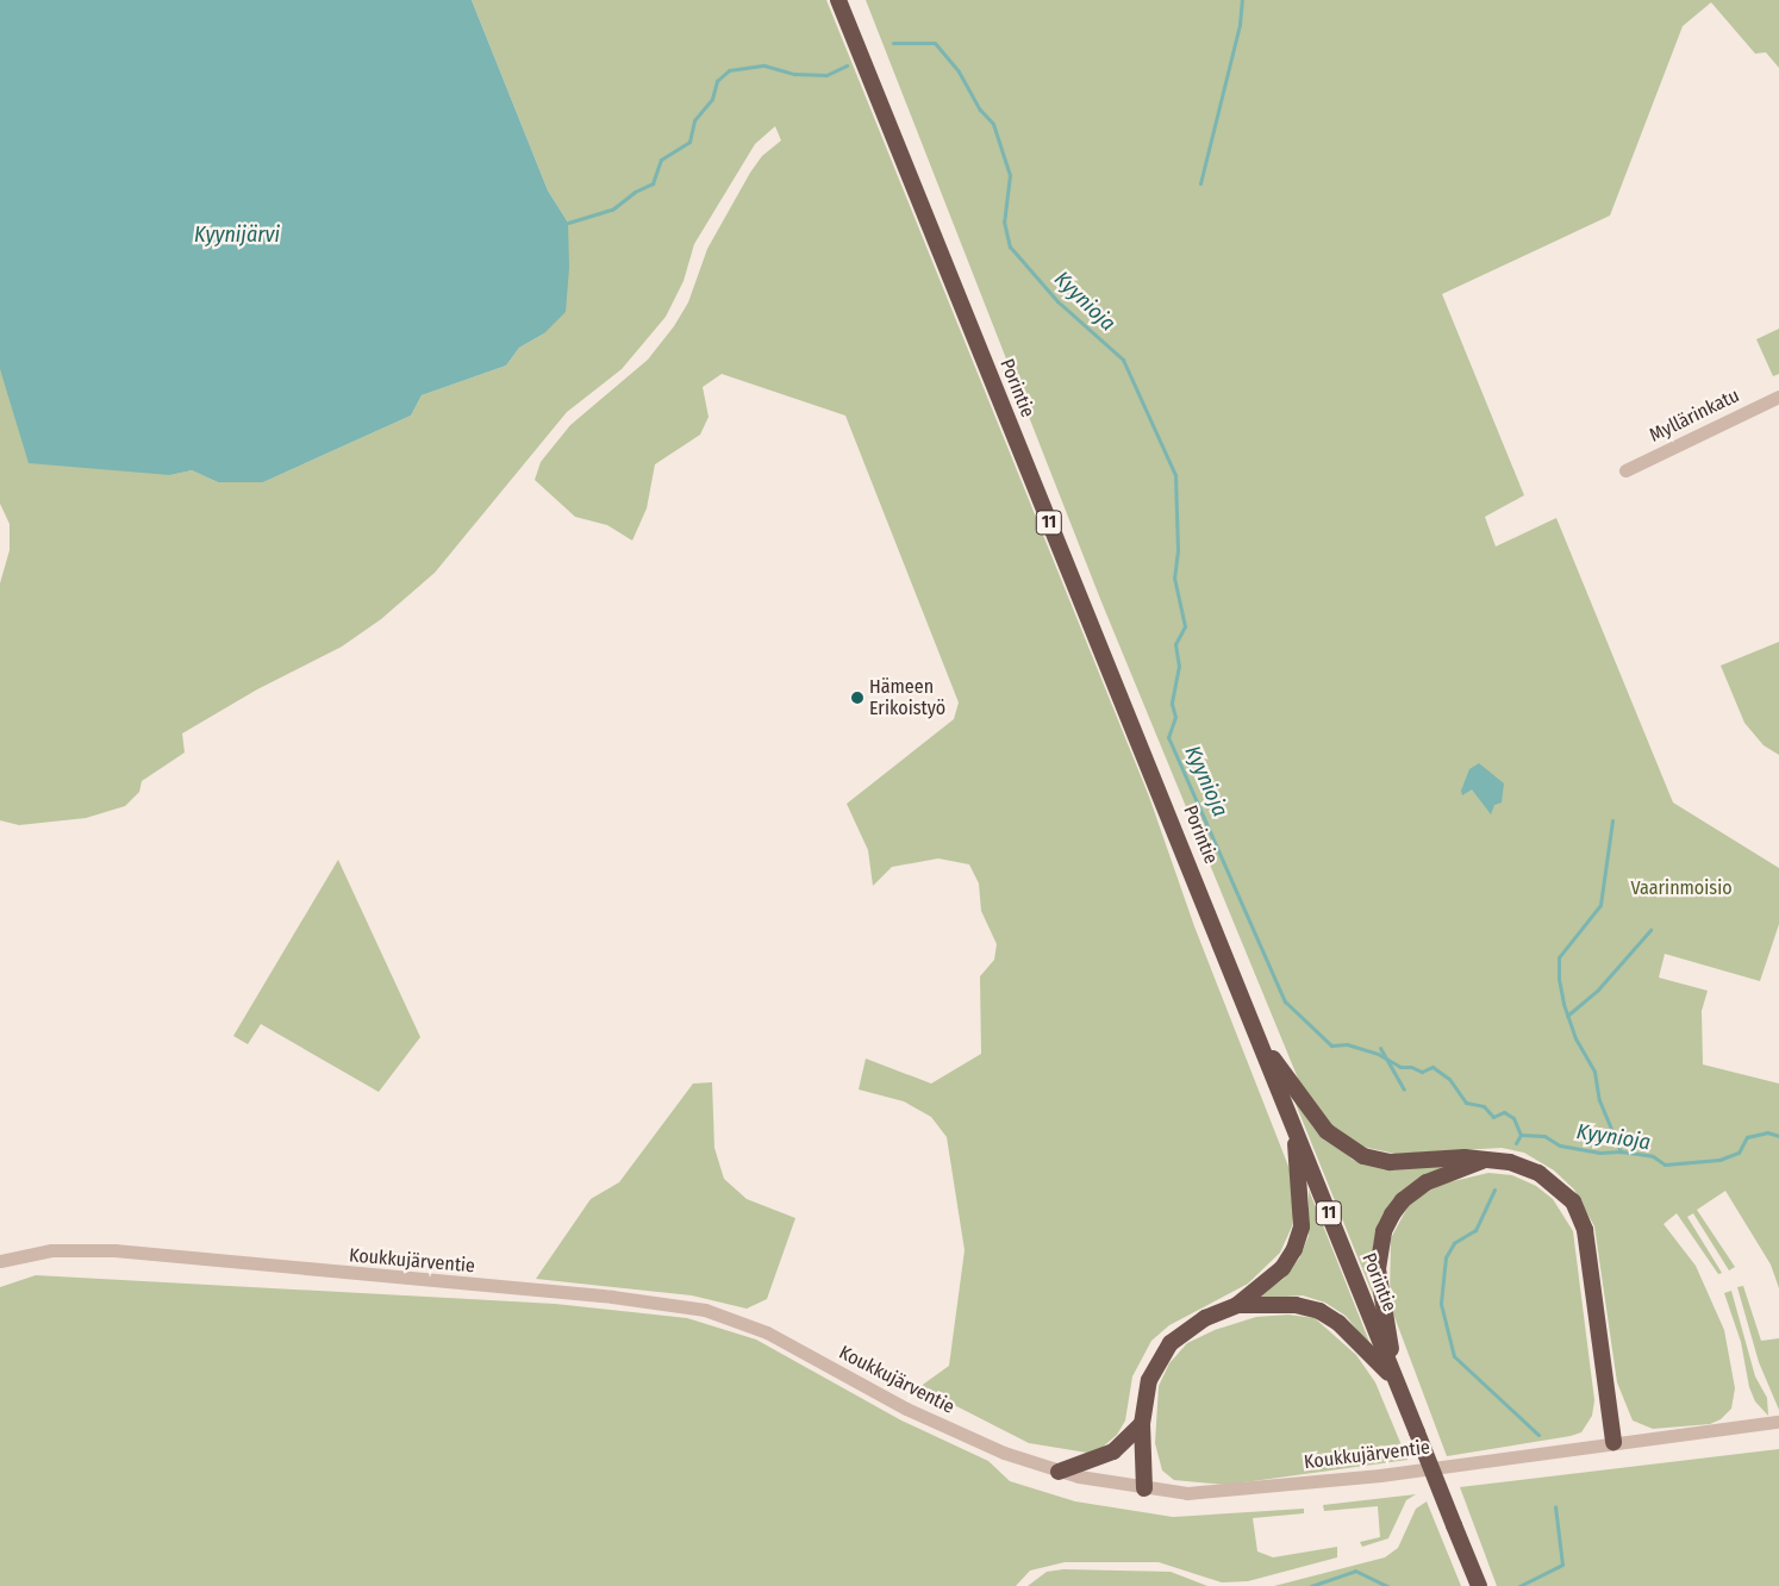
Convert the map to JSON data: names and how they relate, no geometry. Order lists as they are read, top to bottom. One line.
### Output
{"streets":{"highway":["Porintie","11"],"street":["Myllärinkatu","Koukkujärventie"]},"water":["Kyynijärvi","Kyynioja"],"parks":["Vaarinmoisio"],"places":["Hämeen Erikoistyö"]}
